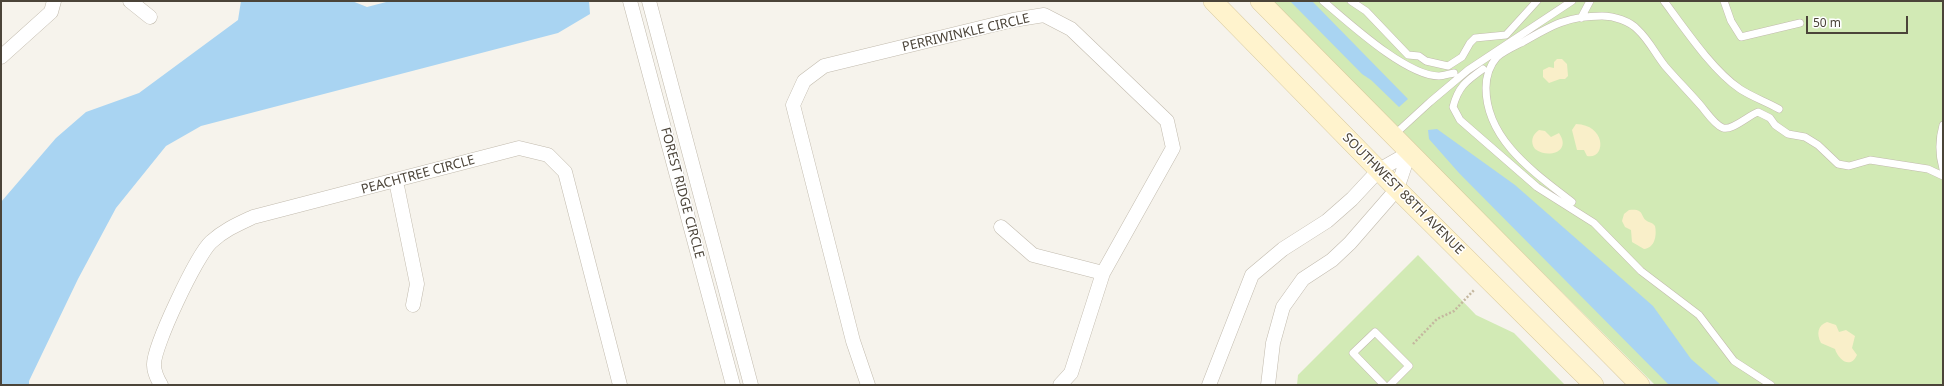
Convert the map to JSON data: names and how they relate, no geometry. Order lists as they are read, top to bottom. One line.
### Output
{"streets":{"main road":["SOUTHWEST 88TH AVENUE"],"street":["PERRIWINKLE CIRCLE","PEACHTREE CIRCLE","FOREST RIDGE CIRCLE"]},"scale_bar":"50 m"}
